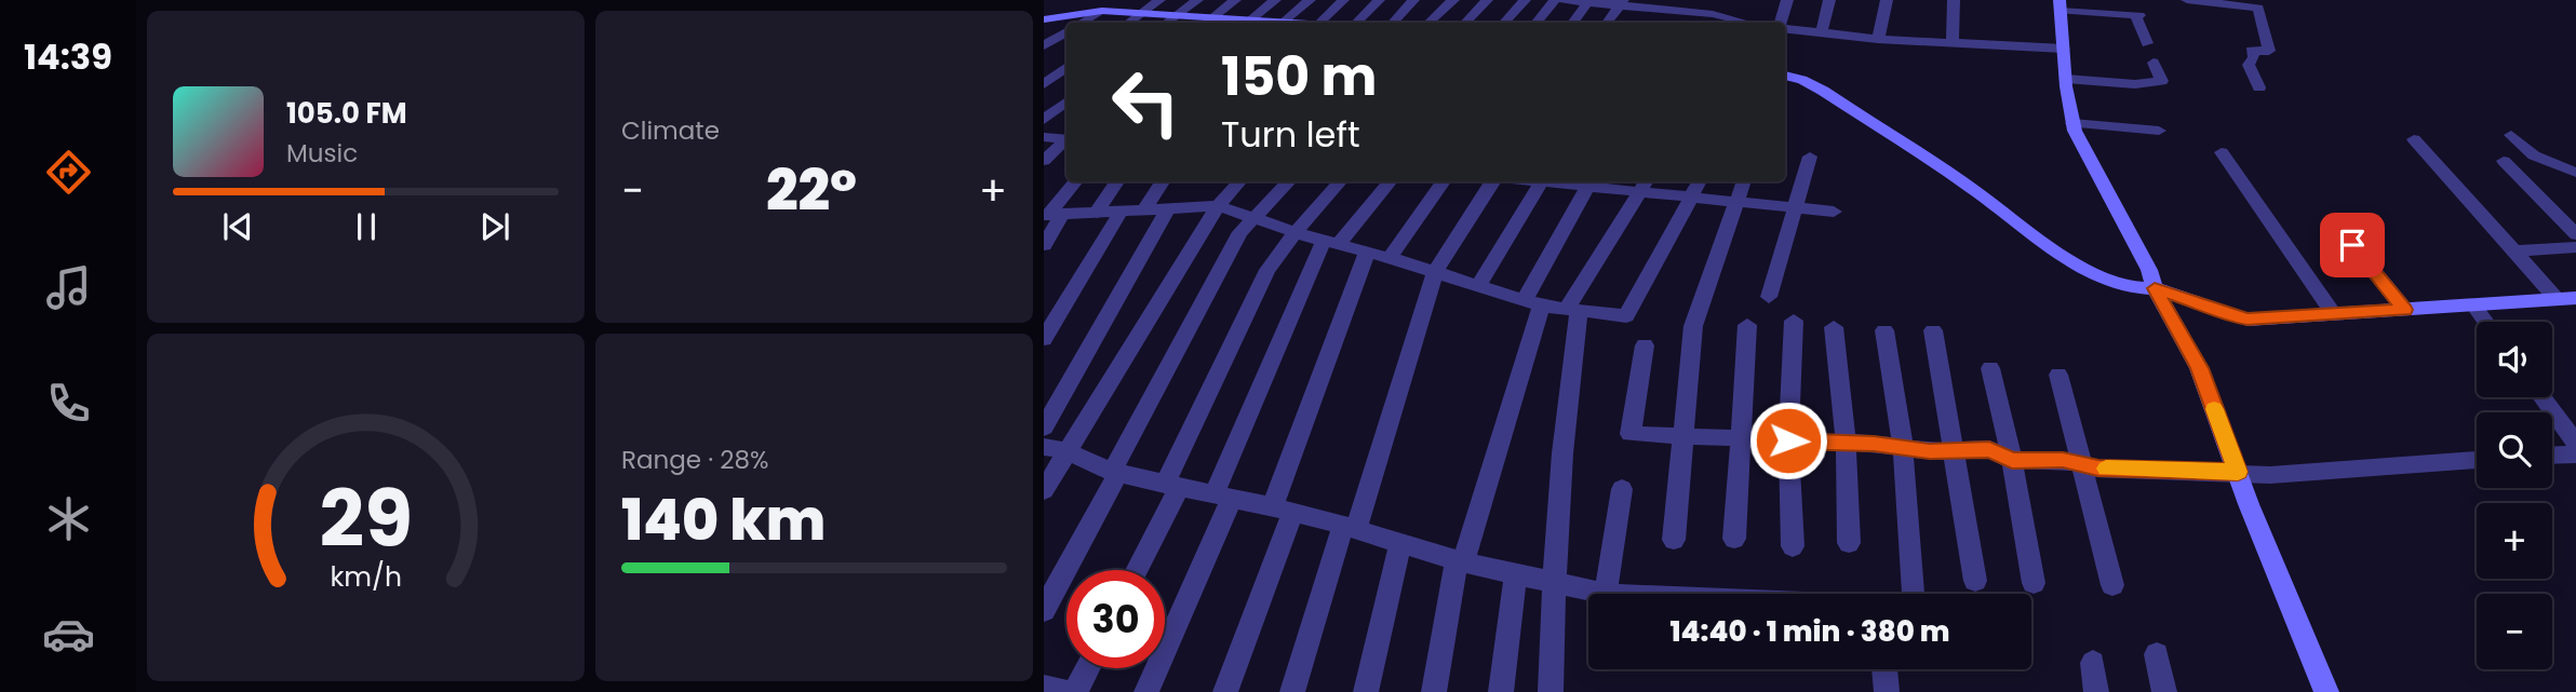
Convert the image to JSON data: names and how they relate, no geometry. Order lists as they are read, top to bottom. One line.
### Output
{"page":{"tabs":"14:39","tile":["Climate",["Range · 28%","140 km"]],"turn":["150 m","Turn left"],"song":["105.0 FM","Music"],"heat":["−","22°","+"],"map_buttons":["+","−"],"limit":"30","trip":"14:40 · 1 min · 380 m","gauge":["29","km/h"]}}
